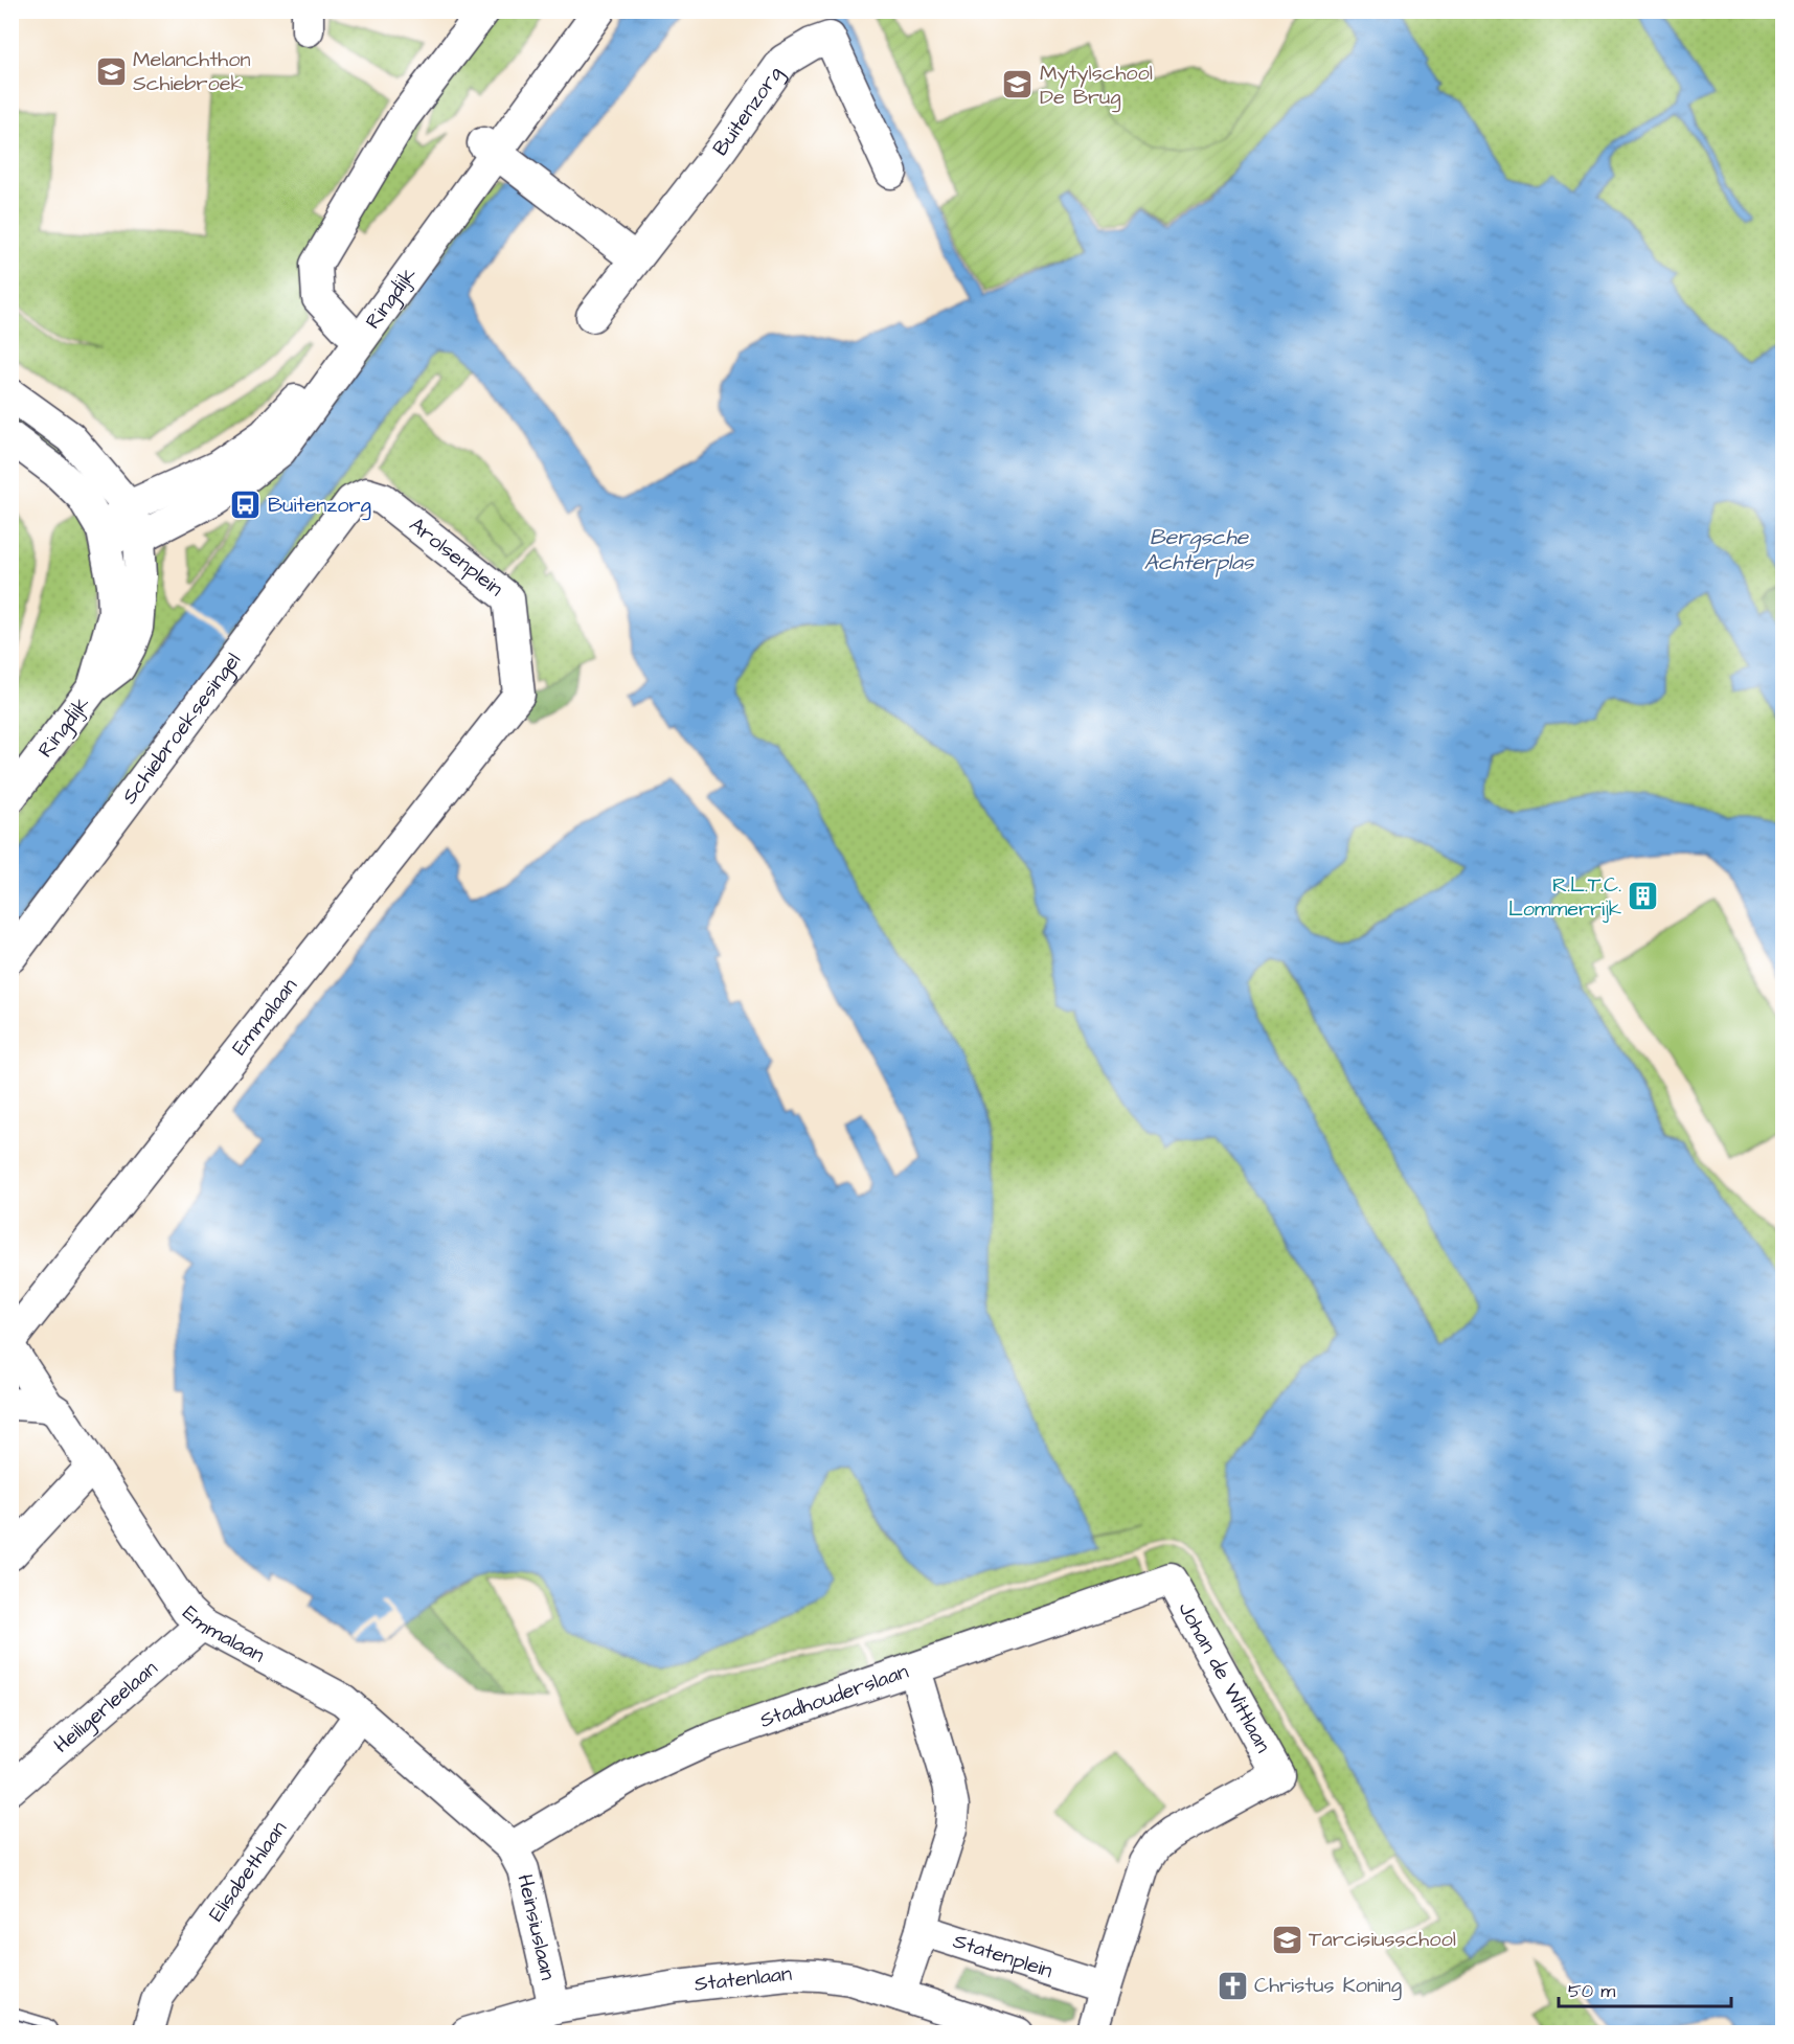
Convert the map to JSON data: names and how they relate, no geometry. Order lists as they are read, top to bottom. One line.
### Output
{"streets":{"street":["Buitenzorg","Ringdijk","Arolsenplein","Schiebroeksesingel","Emmalaan","Johan de Wittlaan","Stadhouderslaan","Heiligerleelaan","Elisabethlaan","Heinsiuslaan","Statenplein","Statenlaan"]},"crossings":[["Arolsenplein","Schiebroeksesingel"],["Arolsenplein","Emmalaan"],["Emmalaan","Stadhouderslaan"],["Emmalaan","Heiligerleelaan"],["Emmalaan","Elisabethlaan"],["Emmalaan","Heinsiuslaan"],["Johan de Wittlaan","Stadhouderslaan"],["Johan de Wittlaan","Statenplein"],["Stadhouderslaan","Heinsiuslaan"],["Heinsiuslaan","Statenlaan"]],"water":["Bergsche Achterplas"],"places":{"school or university":["Melanchthon Schiebroek","Mytylschool De Brug","Tarcisiusschool"],"bus stop":["Buitenzorg"],"building":["R.L.T.C. Lommerrijk"],"church":["Christus Koning"]},"scale_bar":"50 m"}
